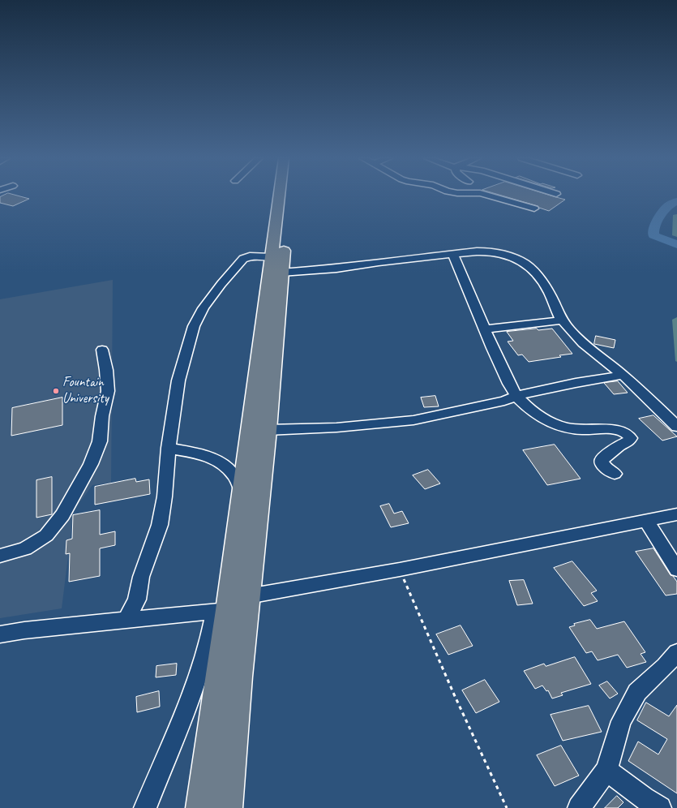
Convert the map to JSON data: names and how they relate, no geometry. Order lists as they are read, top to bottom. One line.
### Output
{"places":["Fountain University"]}
